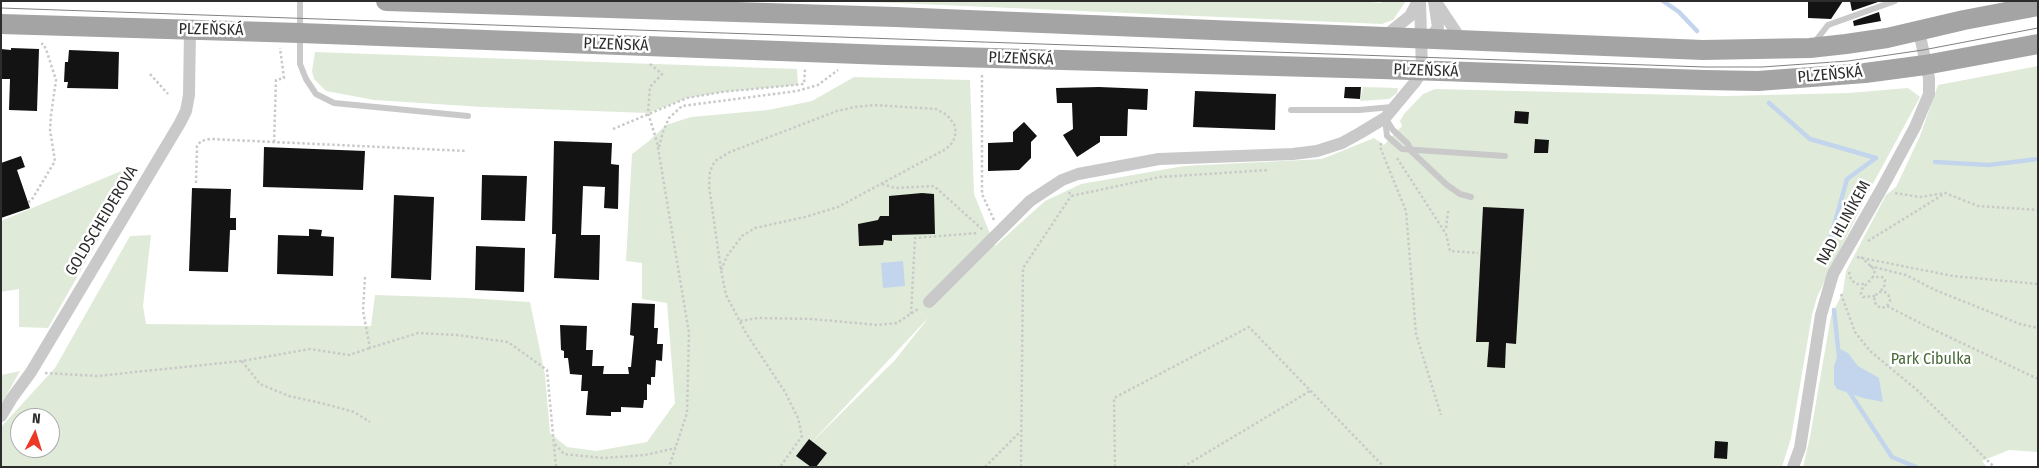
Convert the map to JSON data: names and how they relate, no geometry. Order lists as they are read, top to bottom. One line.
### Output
{"streets":{"main road":["PLZEŇSKÁ"],"street":["GOLDSCHEIDEROVA","NAD HLINÍKEM"]},"crossings":[["PLZEŇSKÁ","GOLDSCHEIDEROVA"],["PLZEŇSKÁ","NAD HLINÍKEM"]],"parks":["Park Cibulka"],"north":"top"}
